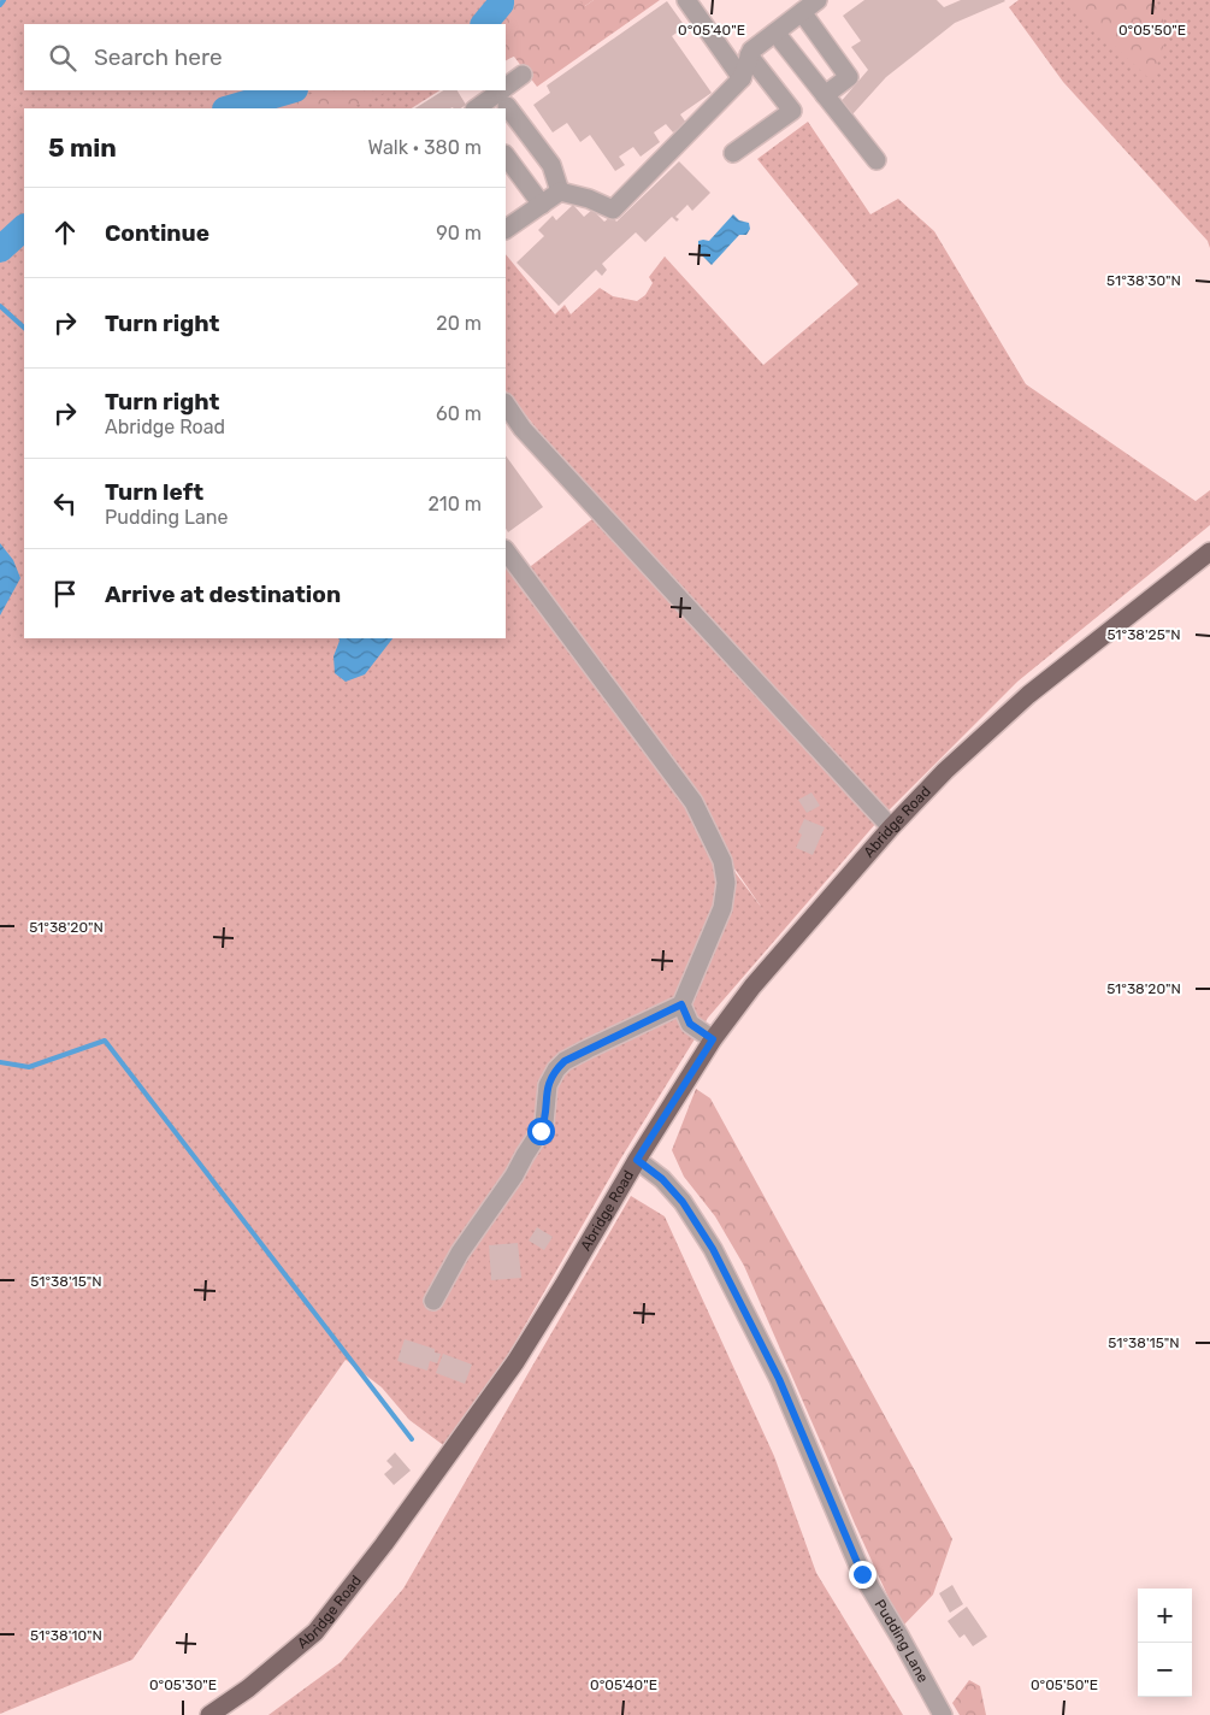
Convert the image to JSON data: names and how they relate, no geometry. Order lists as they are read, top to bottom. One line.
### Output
{"streets":{"main road":["Abridge Road"],"street":["Pudding Lane"]},"crossings":[["Abridge Road","Pudding Lane"]],"page":{"search":"Search here","heading":["5 min","Walk · 380 m"],"list":[["Continue","90 m"],["Turn right","20 m"],["Turn right","Abridge Road","60 m"],["Turn left","Pudding Lane","210 m"],"Arrive at destination"],"map_buttons":["+","−"]},"coordinates":["0°05'40\"E","0°05'50\"E","51°38'30\"N","51°38'25\"N","51°38'20\"N","51°38'15\"N","51°38'10\"N","0°05'30\"E"]}
